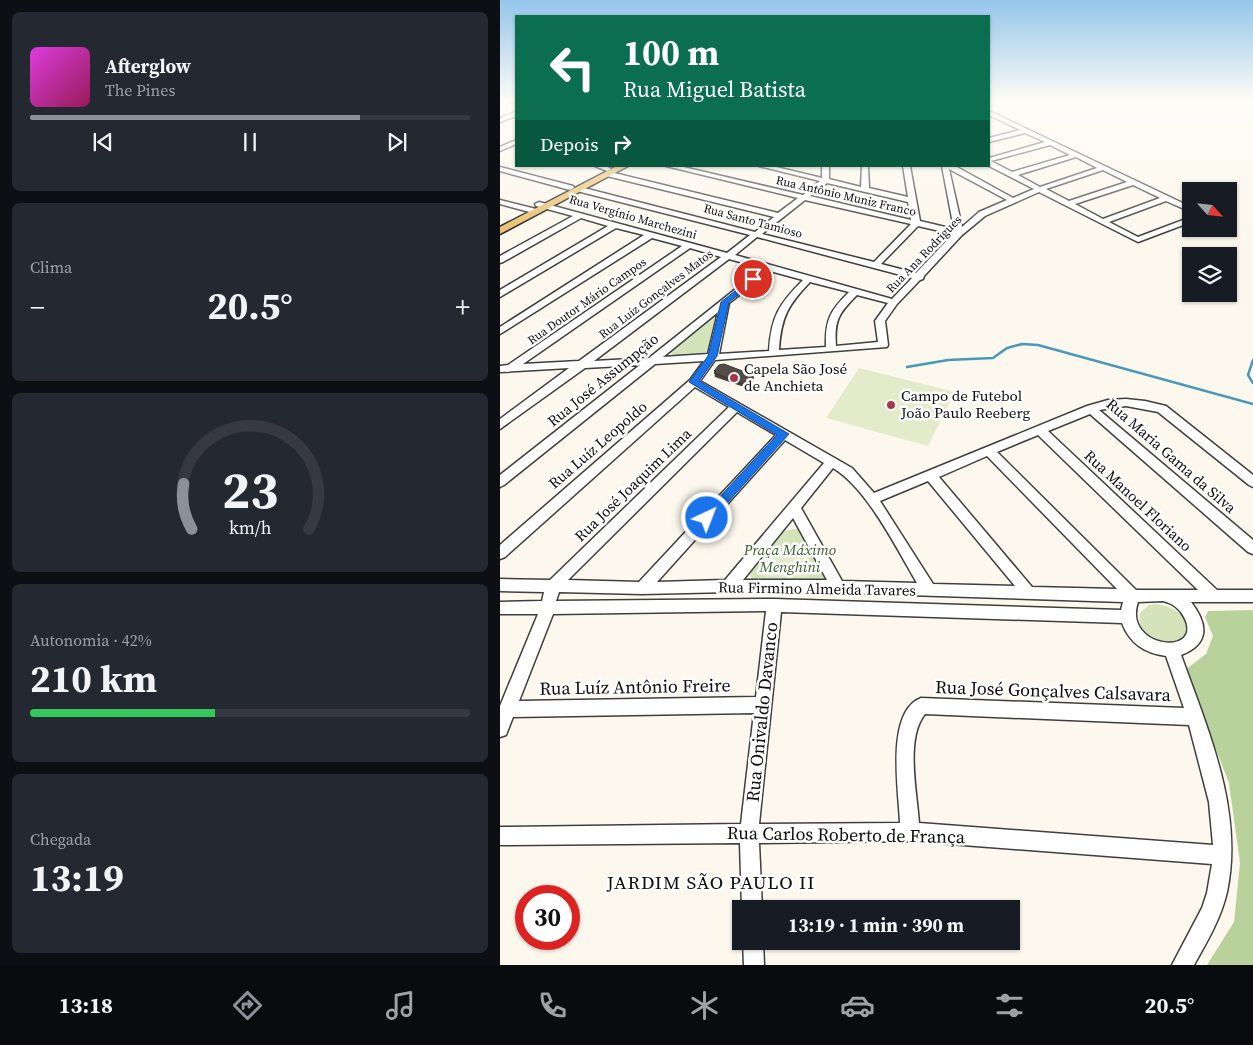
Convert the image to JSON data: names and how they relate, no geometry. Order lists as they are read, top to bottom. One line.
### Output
{"streets":{"street":["Rua Antônio Muniz Franco","Rua Vergínio Marchezini","Rua Santo Tamioso","Rua Ana Rodrigues","Rua Luíz Gonçalves Matos","Rua Doutor Mário Campos","Rua José Assumpção","Rua Luíz Leopoldo","Rua Maria Gama da Silva","Rua José Joaquim Lima","Rua Manoel Floriano","Rua Firmino Almeida Tavares","Rua Luíz Antônio Freire","Rua José Gonçalves Calsavara","Rua Onivaldo Davanco","Rua Carlos Roberto de França"]},"crossings":[["Rua Antônio Muniz Franco","Rua Ana Rodrigues"],["Rua Antônio Muniz Franco","Rua Luíz Gonçalves Matos"],["Rua Vergínio Marchezini","Rua Ana Rodrigues"],["Rua Vergínio Marchezini","Rua Luíz Gonçalves Matos"],["Rua Vergínio Marchezini","Rua Doutor Mário Campos"],["Rua Vergínio Marchezini","Rua José Assumpção"],["Rua Santo Tamioso","Rua Ana Rodrigues"],["Rua Santo Tamioso","Rua Luíz Gonçalves Matos"],["Rua José Joaquim Lima","Rua Firmino Almeida Tavares"],["Rua Manoel Floriano","Rua Firmino Almeida Tavares"],["Rua Firmino Almeida Tavares","Rua Onivaldo Davanco"],["Rua Luíz Antônio Freire","Rua Onivaldo Davanco"],["Rua José Gonçalves Calsavara","Rua Carlos Roberto de França"],["Rua Onivaldo Davanco","Rua Carlos Roberto de França"]],"districts":["JARDIM SÃO PAULO II"],"parks":["Praça Máximo Menghini"],"places":["Capela São José de Anchieta","Campo de Futebol João Paulo Reeberg"],"north":"bottom right","page":{"turn":["100 m","Rua Miguel Batista"],"song":["Afterglow","The Pines"],"then":"Depois","tile":["Clima",["Autonomia · 42%","210 km"],["Chegada","13:19"]],"heat":["−","20.5°","+"],"limit":"30","trip":"13:19 · 1 min · 390 m","tabs":["13:18","20.5°"],"gauge":["23","km/h"]}}
